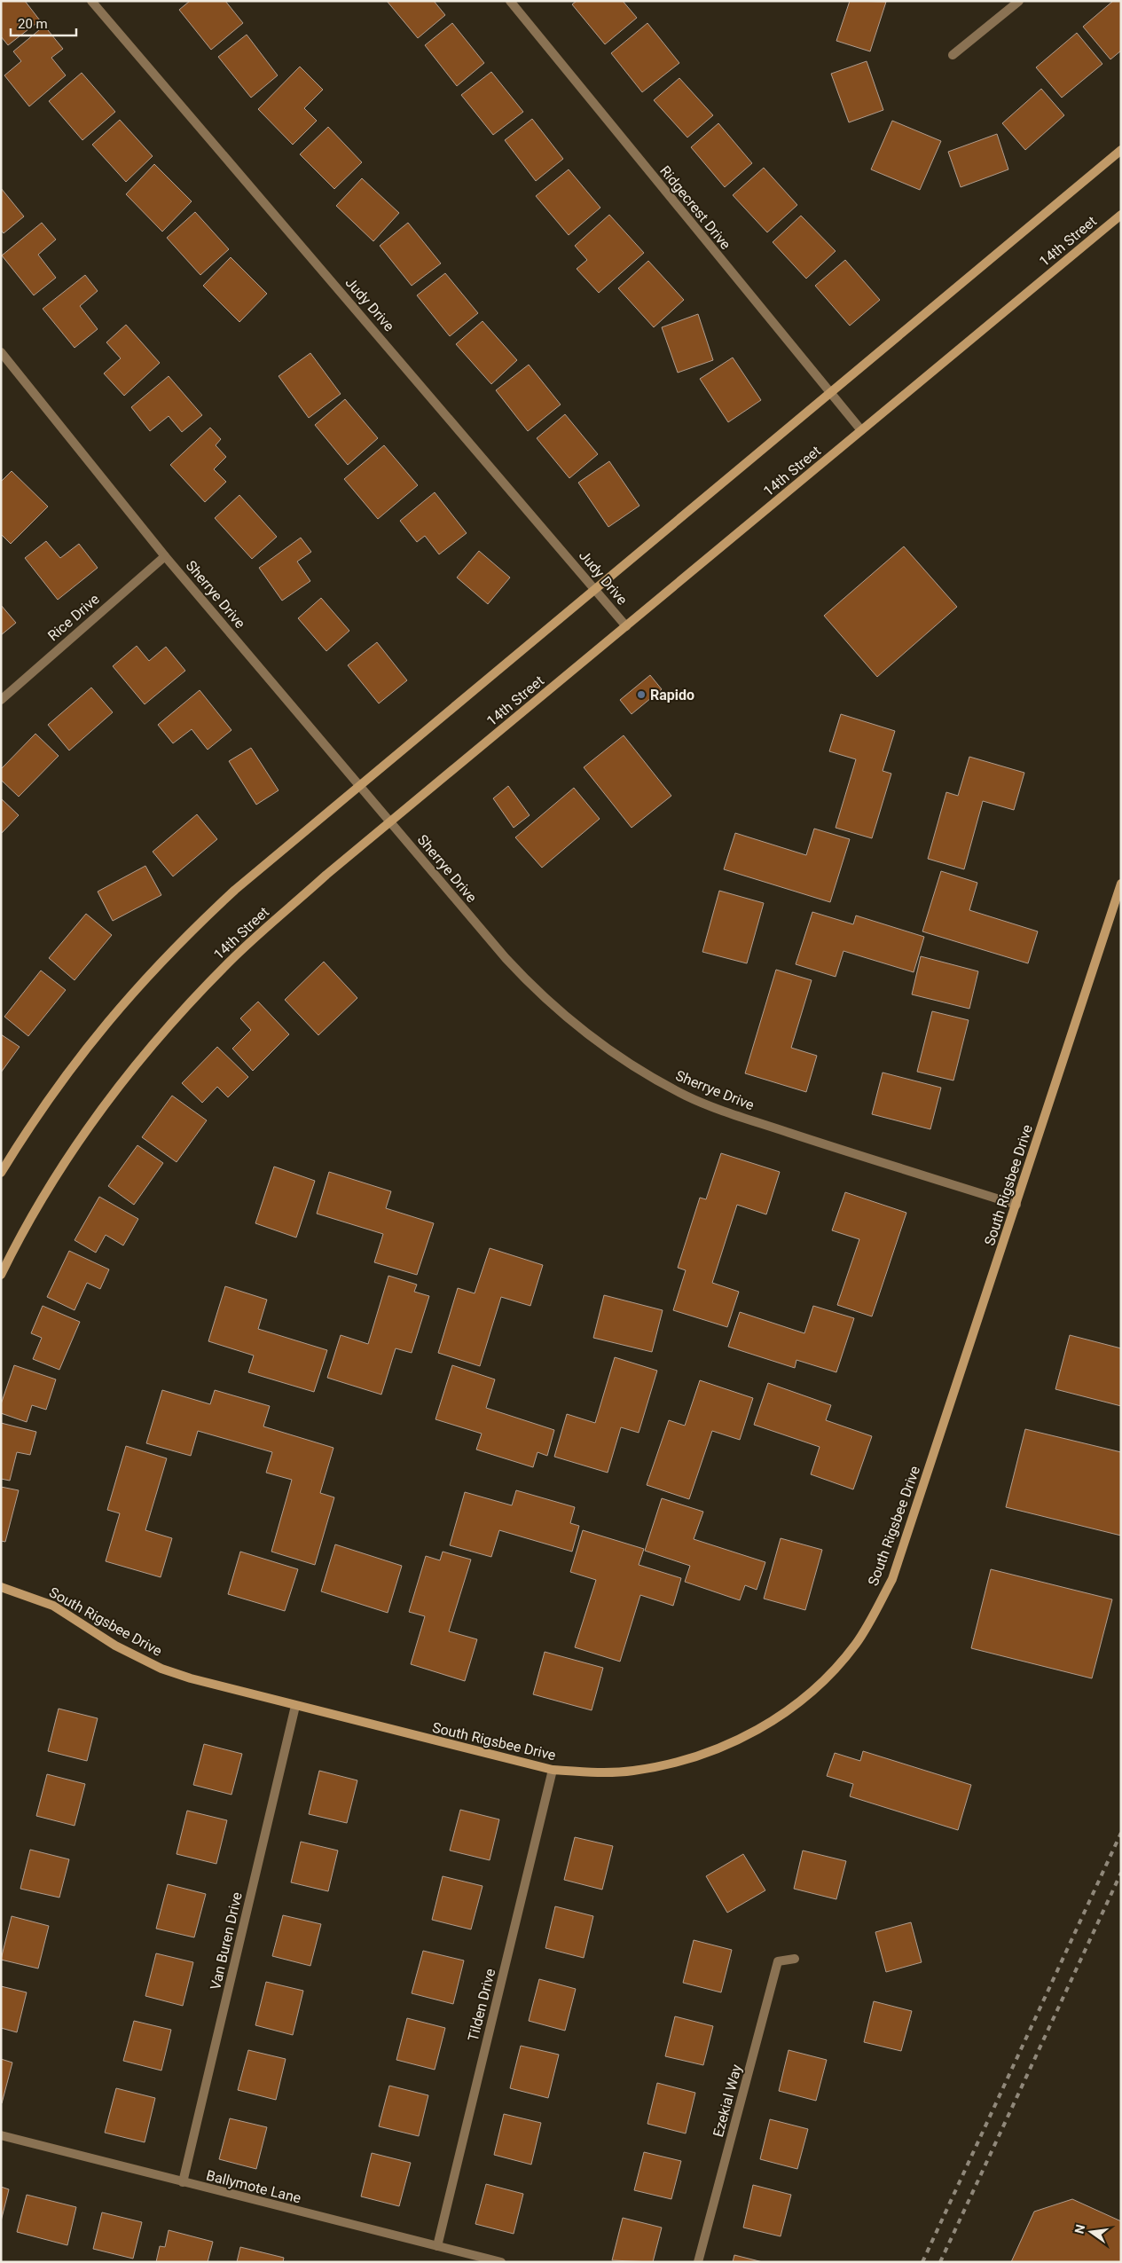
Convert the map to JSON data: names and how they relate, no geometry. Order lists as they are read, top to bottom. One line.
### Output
{"streets":{"main road":["14th Street","South Rigsbee Drive"],"street":["Ridgecrest Drive","Judy Drive","Sherrye Drive","Rice Drive","Van Buren Drive","Tilden Drive","Ezekial Way","Ballymote Lane"]},"crossings":[["Ridgecrest Drive","14th Street"],["14th Street","Judy Drive"],["14th Street","Sherrye Drive"],["Sherrye Drive","Rice Drive"],["Sherrye Drive","South Rigsbee Drive"],["South Rigsbee Drive","Van Buren Drive"],["South Rigsbee Drive","Tilden Drive"],["Van Buren Drive","Ballymote Lane"],["Tilden Drive","Ballymote Lane"]],"places":["Rapido"],"scale_bar":"20 m","north":"left"}
